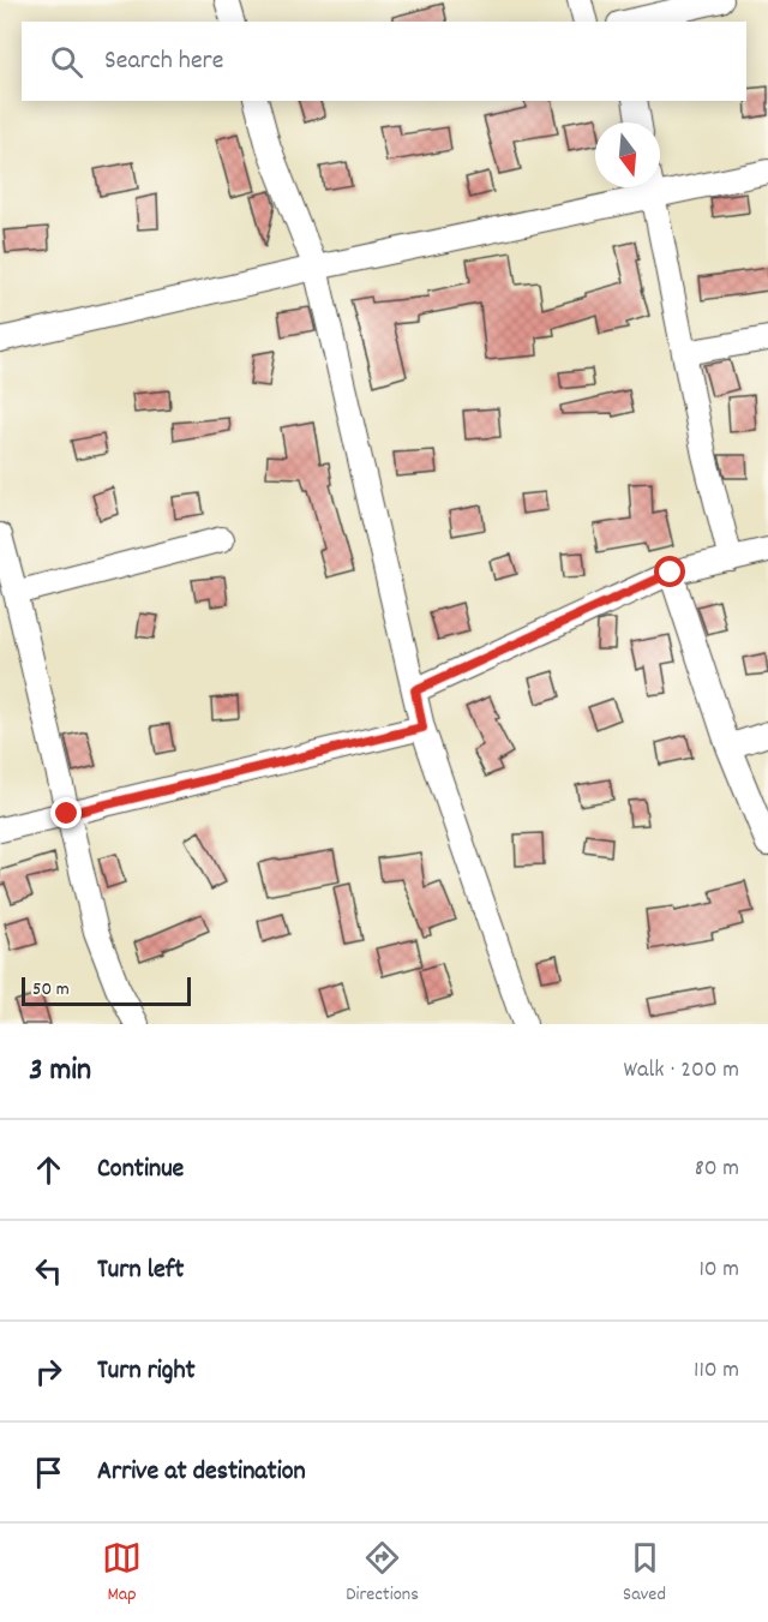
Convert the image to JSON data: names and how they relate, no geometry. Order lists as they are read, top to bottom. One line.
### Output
{"scale_bar":"50 m","north":"bottom","page":{"search":"Search here","scale":"50 m","heading":["3 min","Walk · 200 m"],"list":[["Continue","80 m"],["Turn left","10 m"],["Turn right","110 m"],"Arrive at destination"],"nav":["Map","Directions","Saved"]}}
